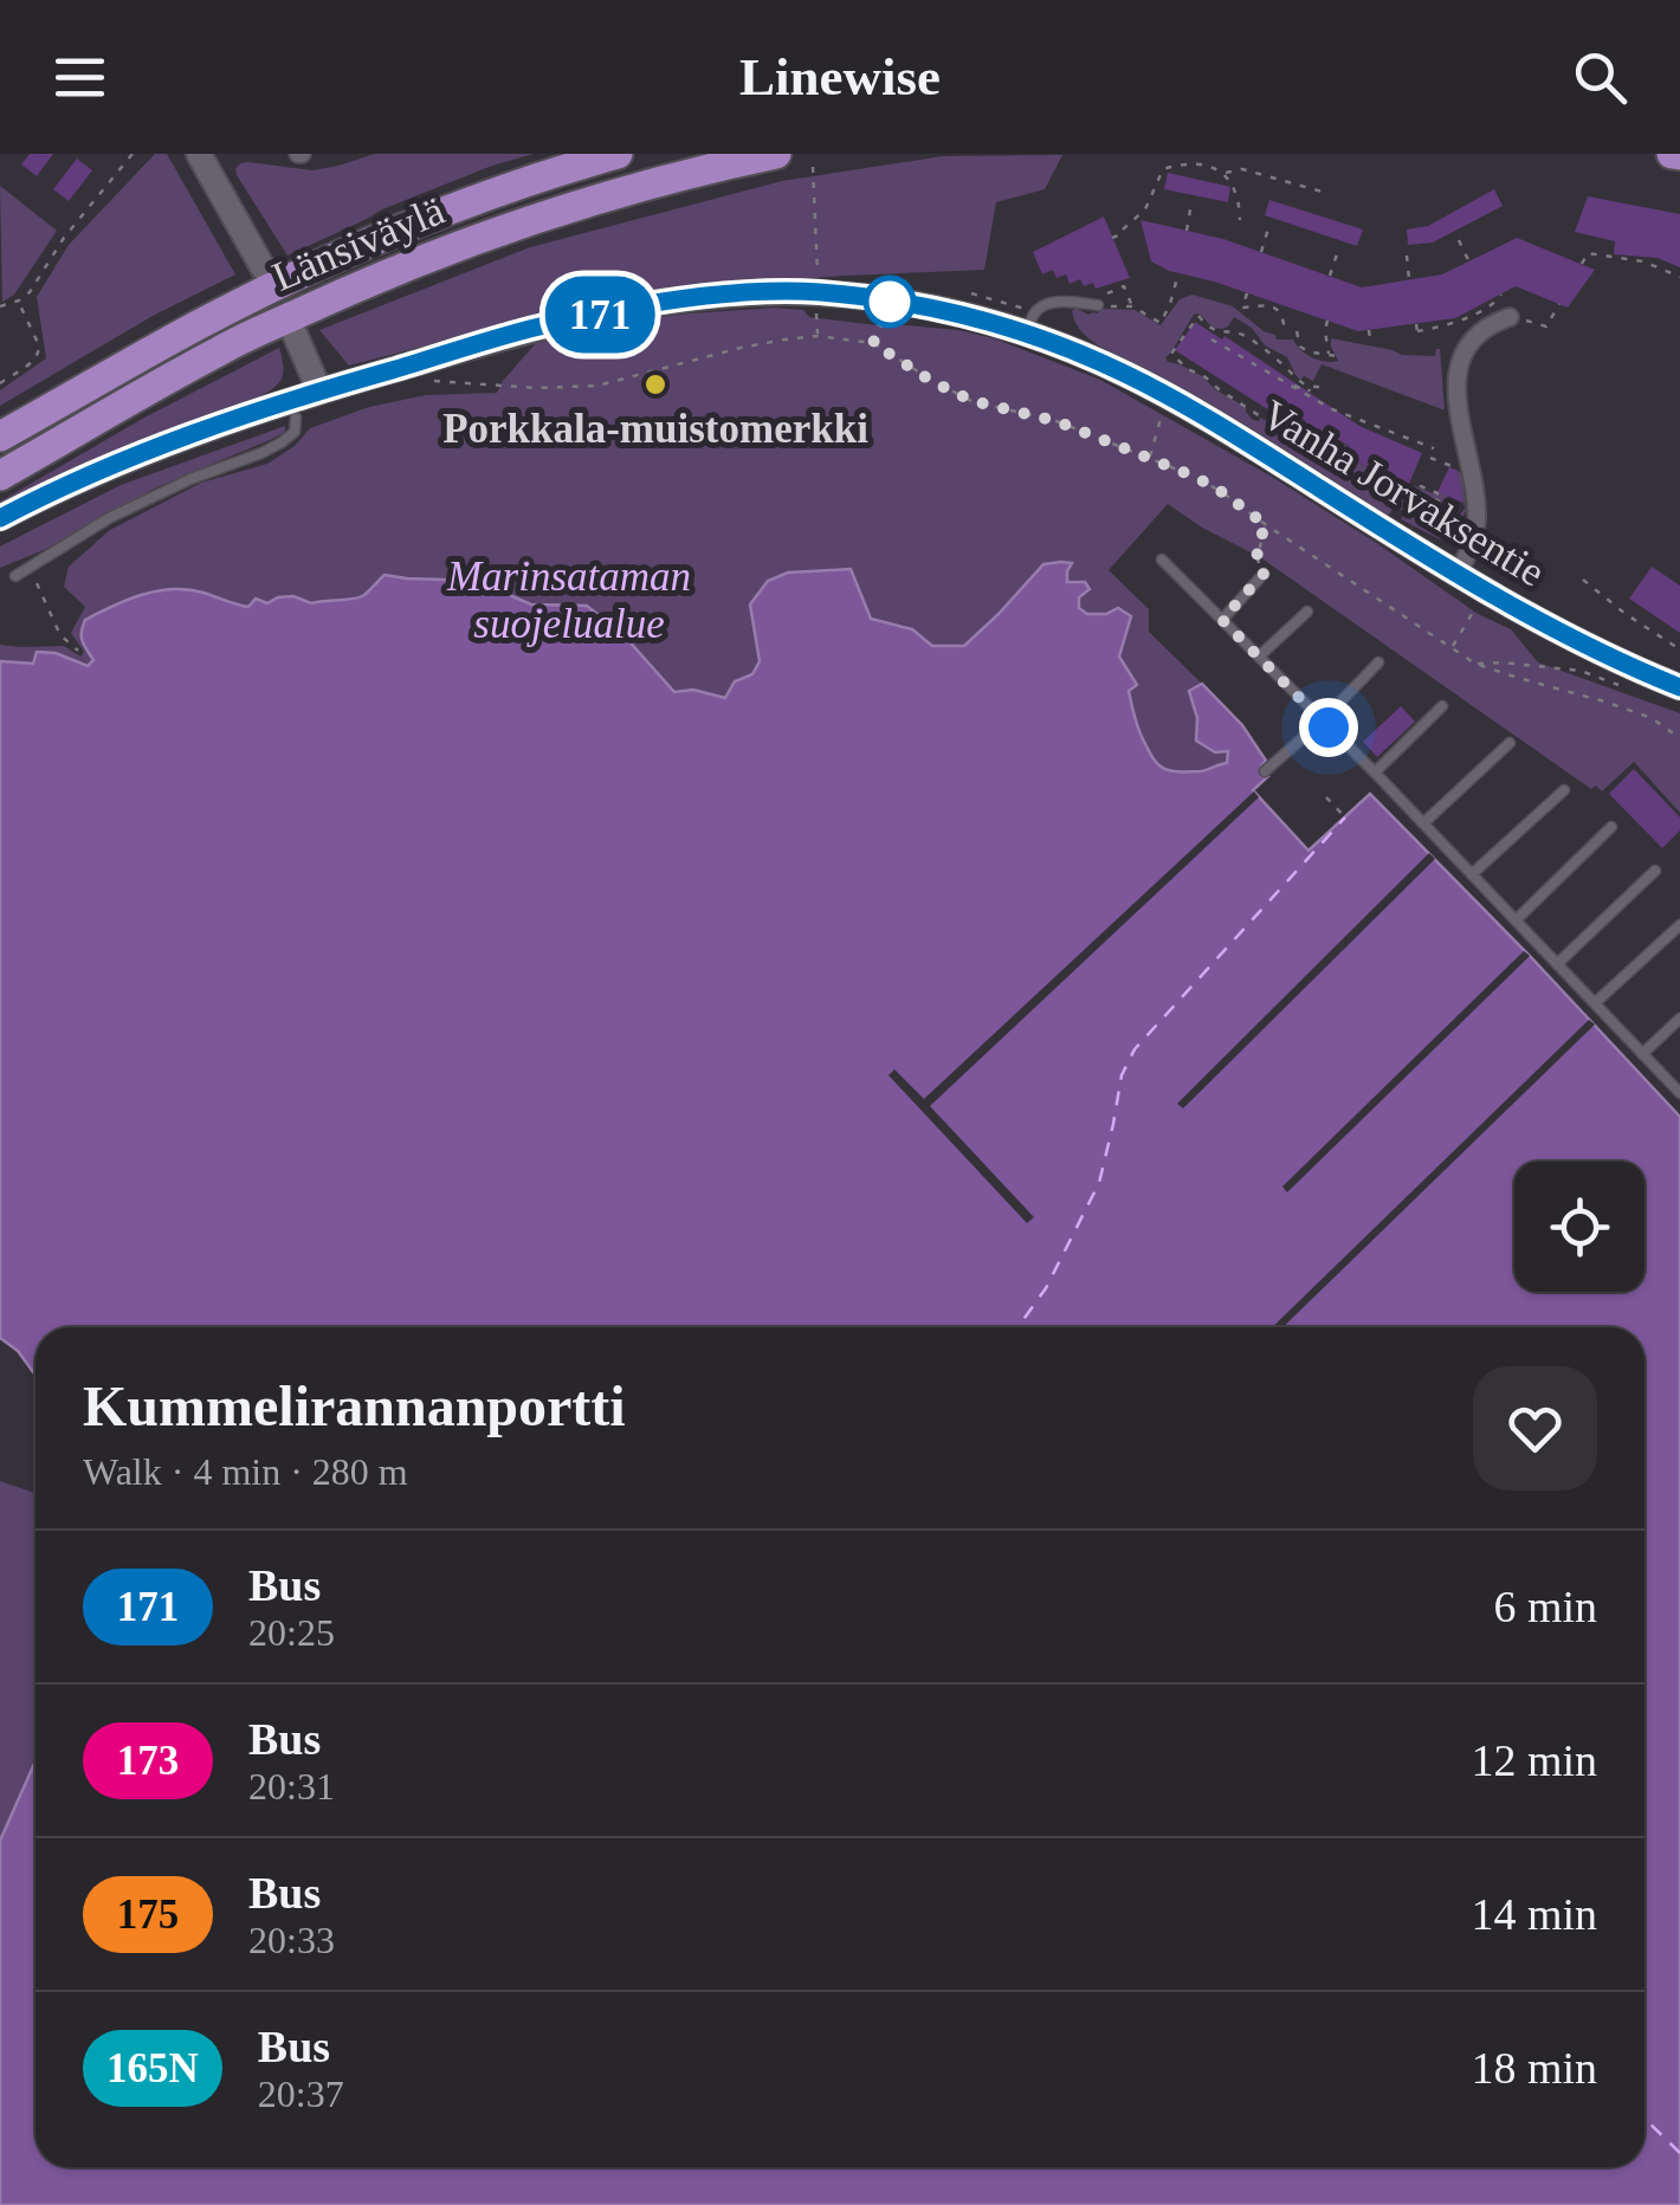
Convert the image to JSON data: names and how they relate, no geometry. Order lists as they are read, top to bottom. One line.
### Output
{"streets":{"highway":["Länsiväylä"],"main road":["Vanha Jorvaksentie"]},"parks":["Marinsataman suojelualue"],"places":["Porkkala-muistomerkki"],"lines":["bus line 171"],"page":{"header":"Linewise","on_map":"171","heading":["Kummelirannanportti","Walk · 4 min · 280 m"],"list":[{"mark":"171","name":"Bus","note":"20:25","value":"6 min"},{"mark":"173","name":"Bus","note":"20:31","value":"12 min"},{"mark":"175","name":"Bus","note":"20:33","value":"14 min"},{"mark":"165N","name":"Bus","note":"20:37","value":"18 min"}]}}
